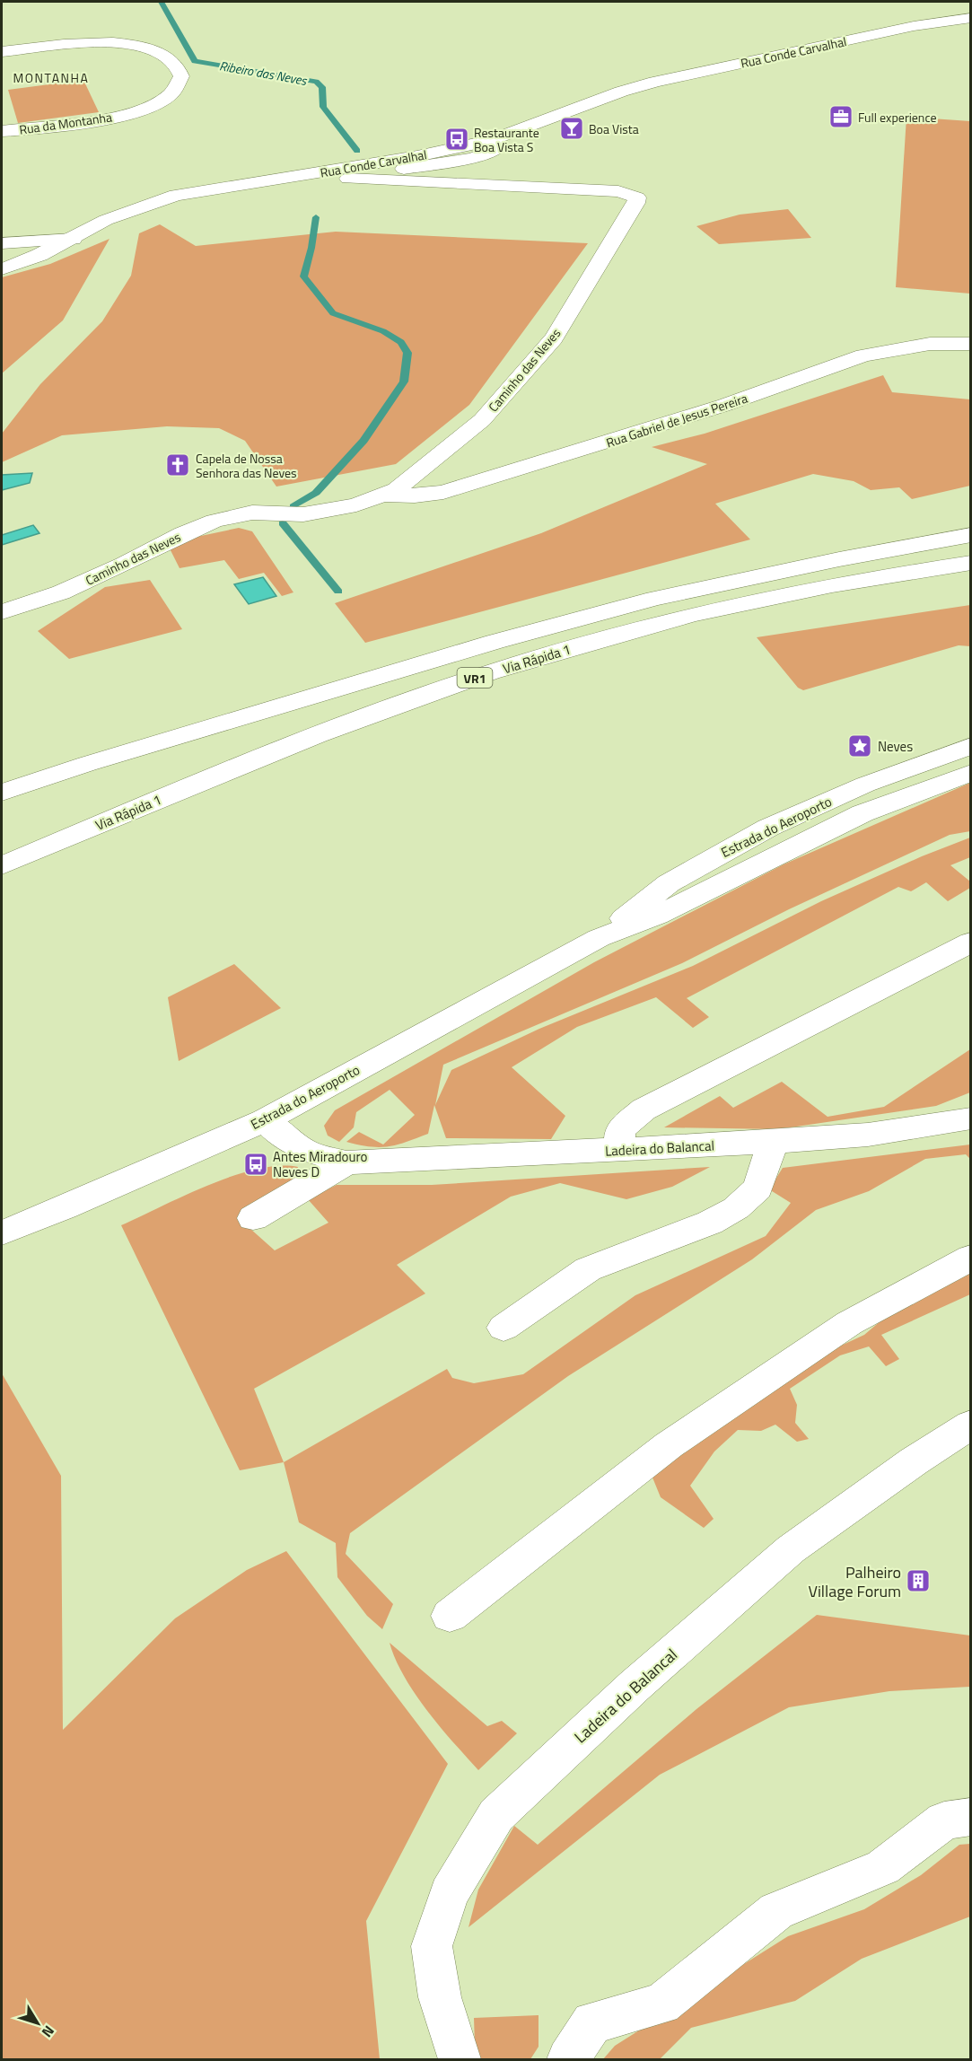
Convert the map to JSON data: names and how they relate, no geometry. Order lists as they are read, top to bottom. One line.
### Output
{"streets":{"main road":["Rua Conde Carvalhal","Rua da Montanha","Caminho das Neves","Rua Gabriel de Jesus Pereira","Via Rápida 1","VR1","Estrada do Aeroporto","Ladeira do Balancal"]},"crossings":[["Rua Conde Carvalhal","Caminho das Neves"],["Caminho das Neves","Rua Gabriel de Jesus Pereira"],["Estrada do Aeroporto","Ladeira do Balancal"]],"districts":["MONTANHA"],"water":["Ribeiro das Neves"],"places":{"office":["Full experience"],"bar":["Boa Vista"],"bus stop":["Restaurante Boa Vista S","Antes Miradouro Neves D"],"church":["Capela de Nossa Senhora das Neves"],"place":["Neves"],"building":["Palheiro Village Forum"]},"north":"bottom right"}
